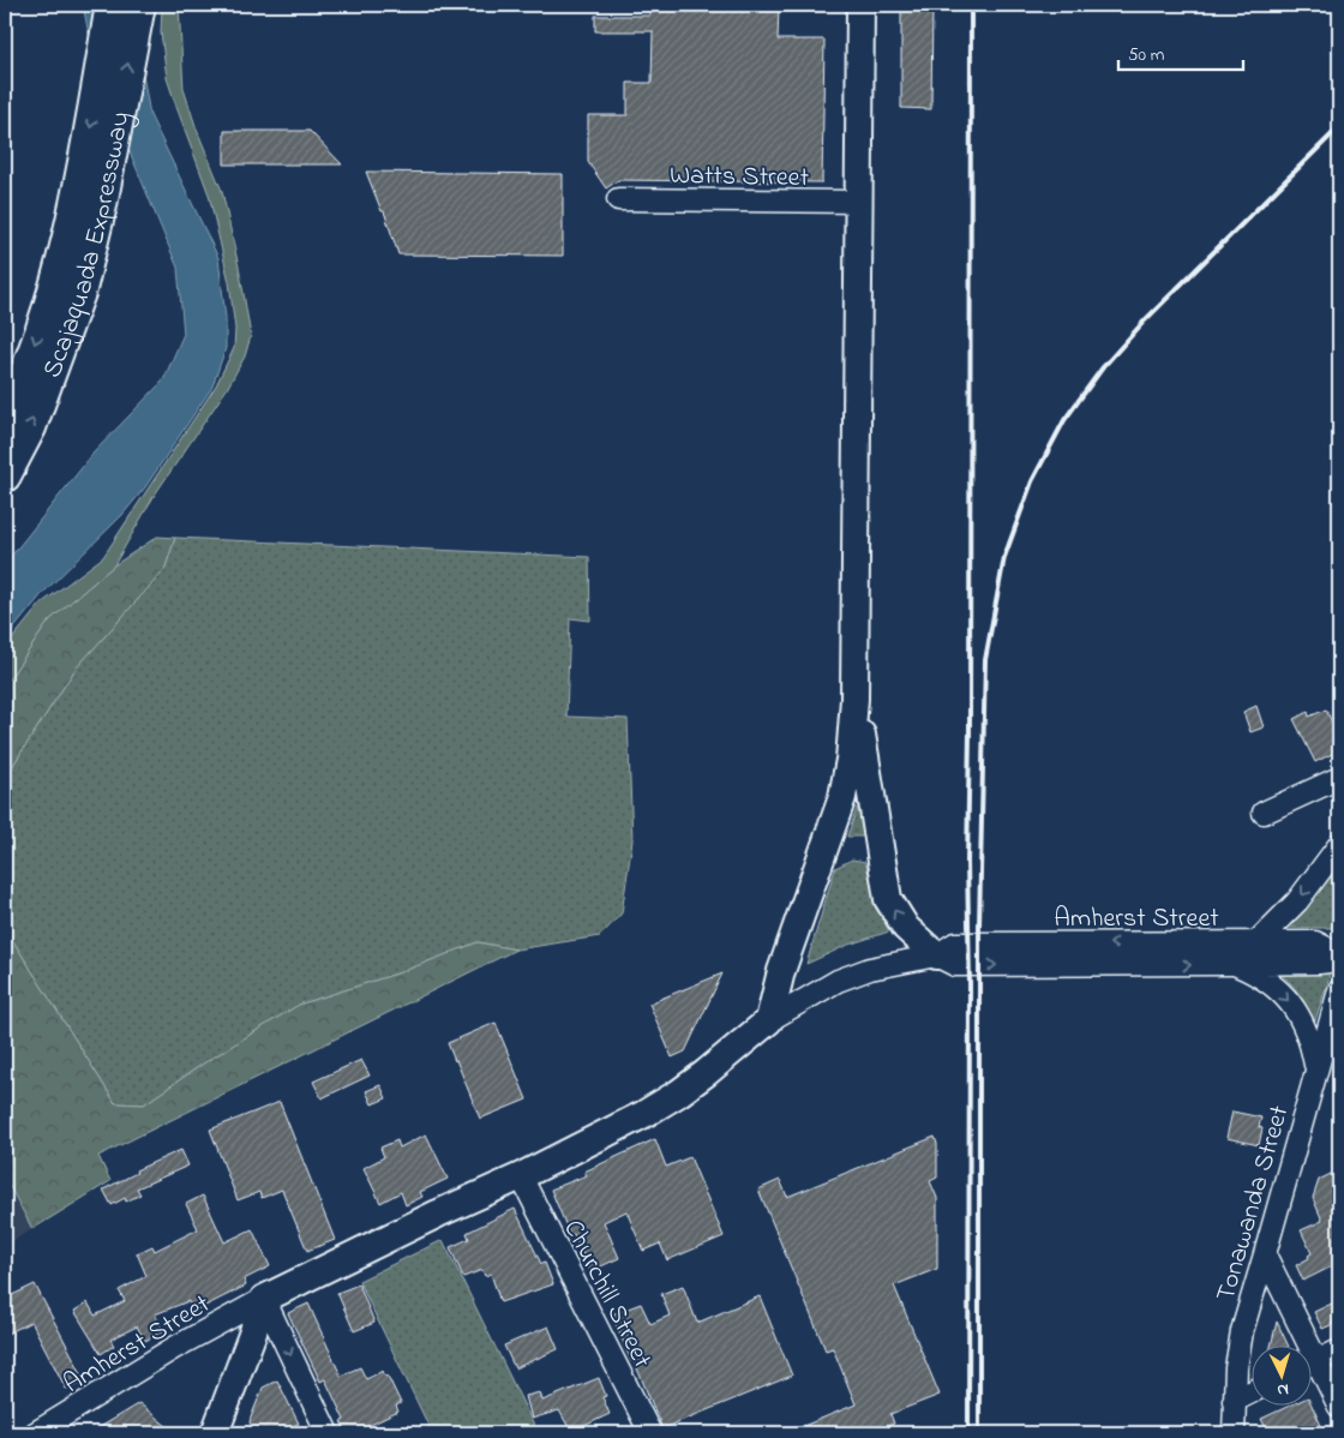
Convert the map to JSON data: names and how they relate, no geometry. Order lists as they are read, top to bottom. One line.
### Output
{"streets":{"highway":["Scajaquada Expressway"],"street":["Watts Street","Amherst Street","Tonawanda Street","Churchill Street"]},"scale_bar":"50 m","north":"bottom"}
